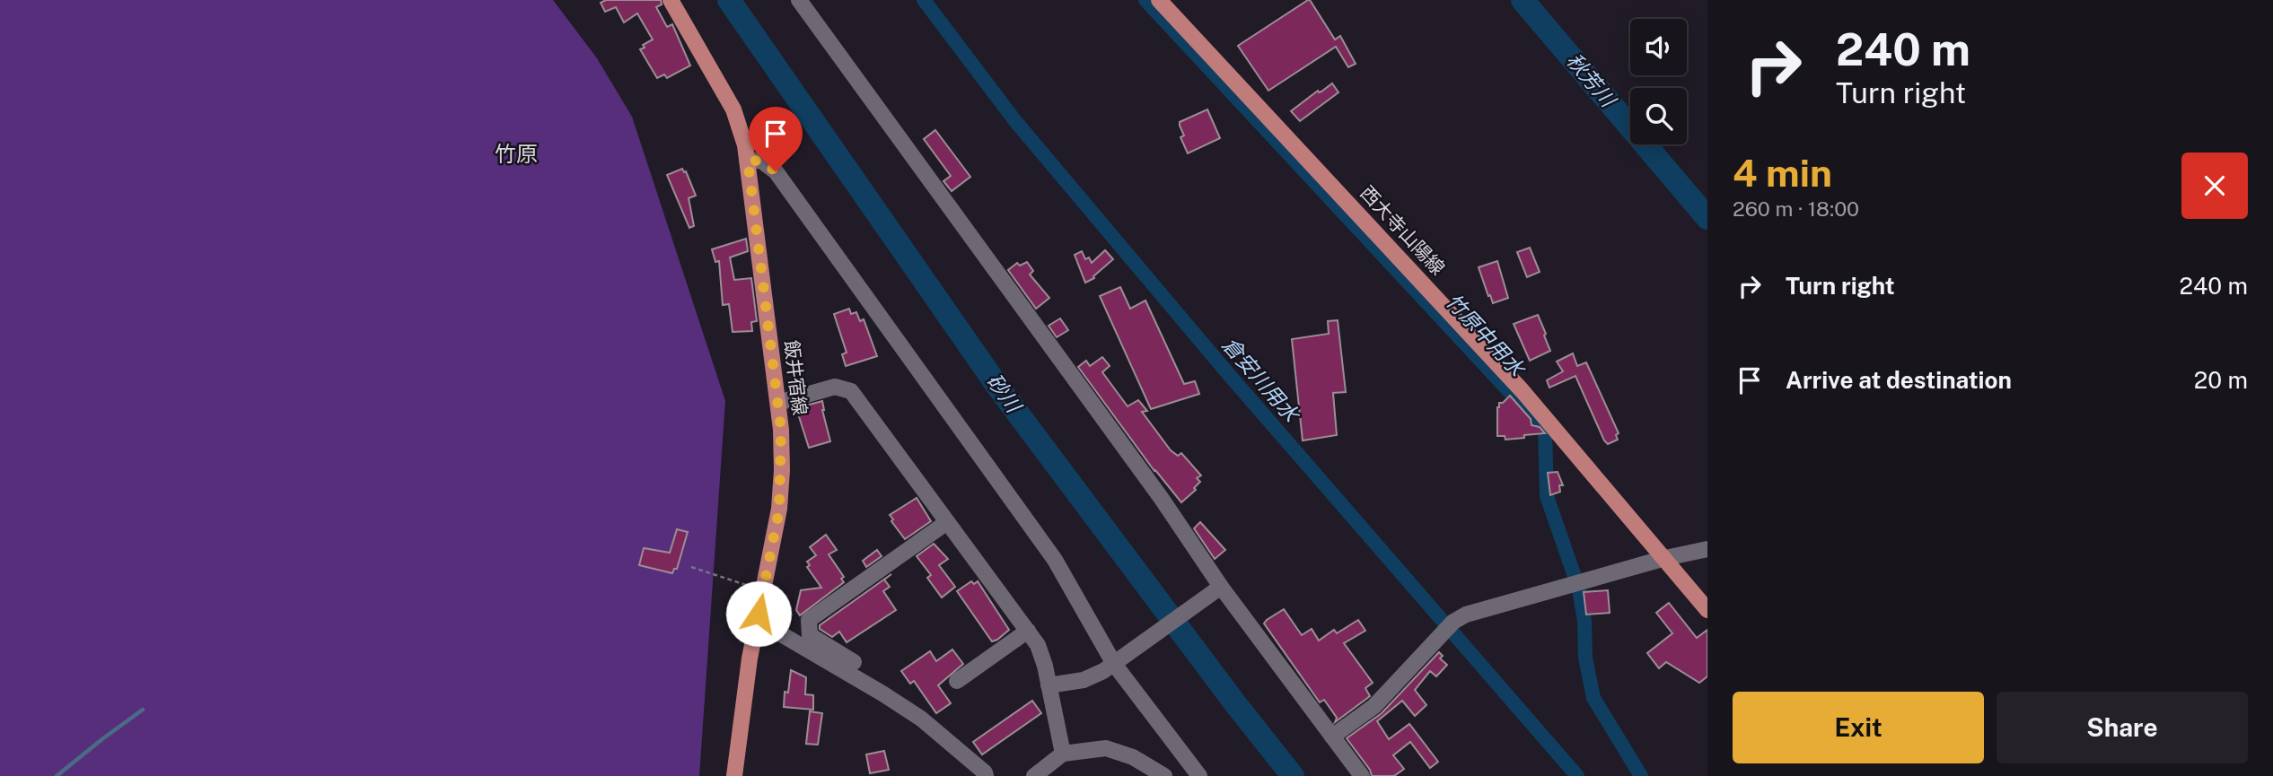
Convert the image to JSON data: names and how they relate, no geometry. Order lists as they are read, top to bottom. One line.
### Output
{"streets":{"main road":["西大寺山陽線","飯井宿線"]},"districts":["竹原"],"water":["秋芳川","竹原中用水","倉安川用水","砂川"],"page":{"turn":["240 m","Turn right"],"heading":["4 min","260 m · 18:00"],"list":[{"name":"Turn right","value":"240 m"},{"name":"Arrive at destination","value":"20 m"}],"buttons":["Exit","Share"]}}
